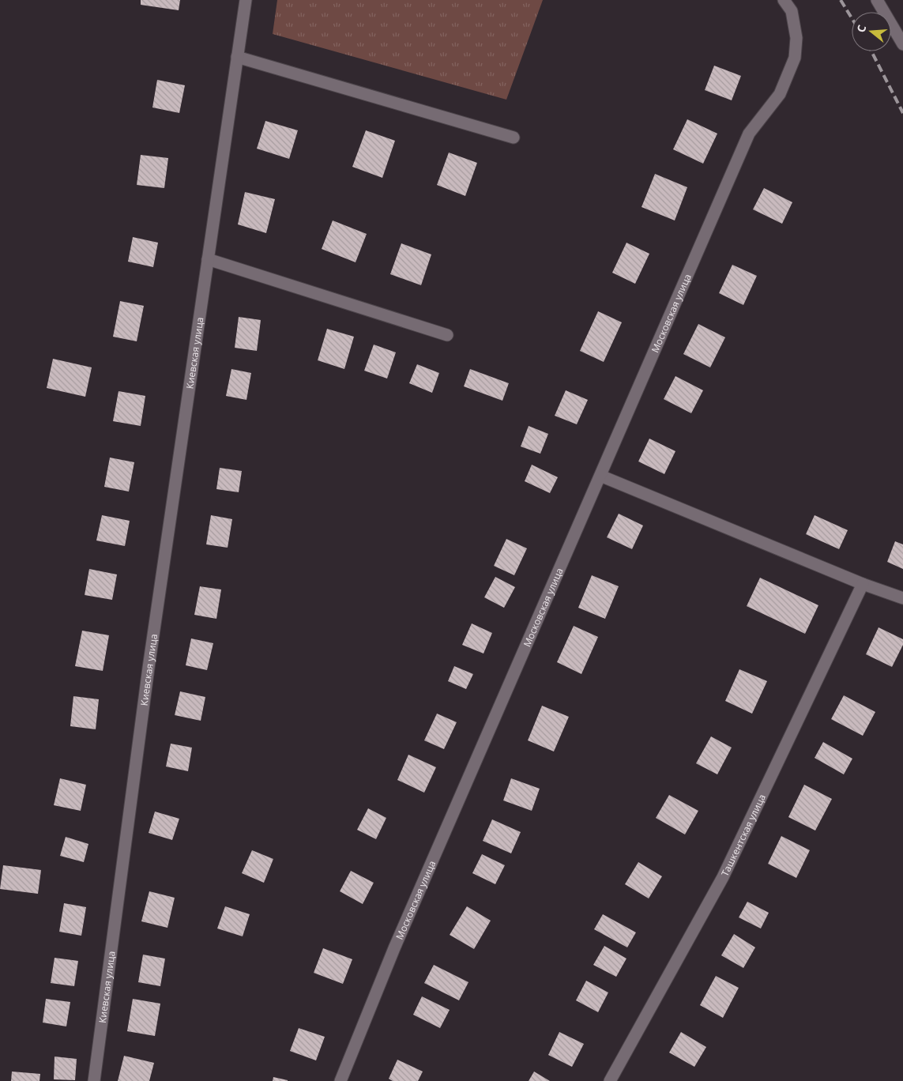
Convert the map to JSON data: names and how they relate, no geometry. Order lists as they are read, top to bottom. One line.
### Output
{"streets":{"street":["Московская улица","Киевская улица","Ташкентская улица"]},"north":"left"}
